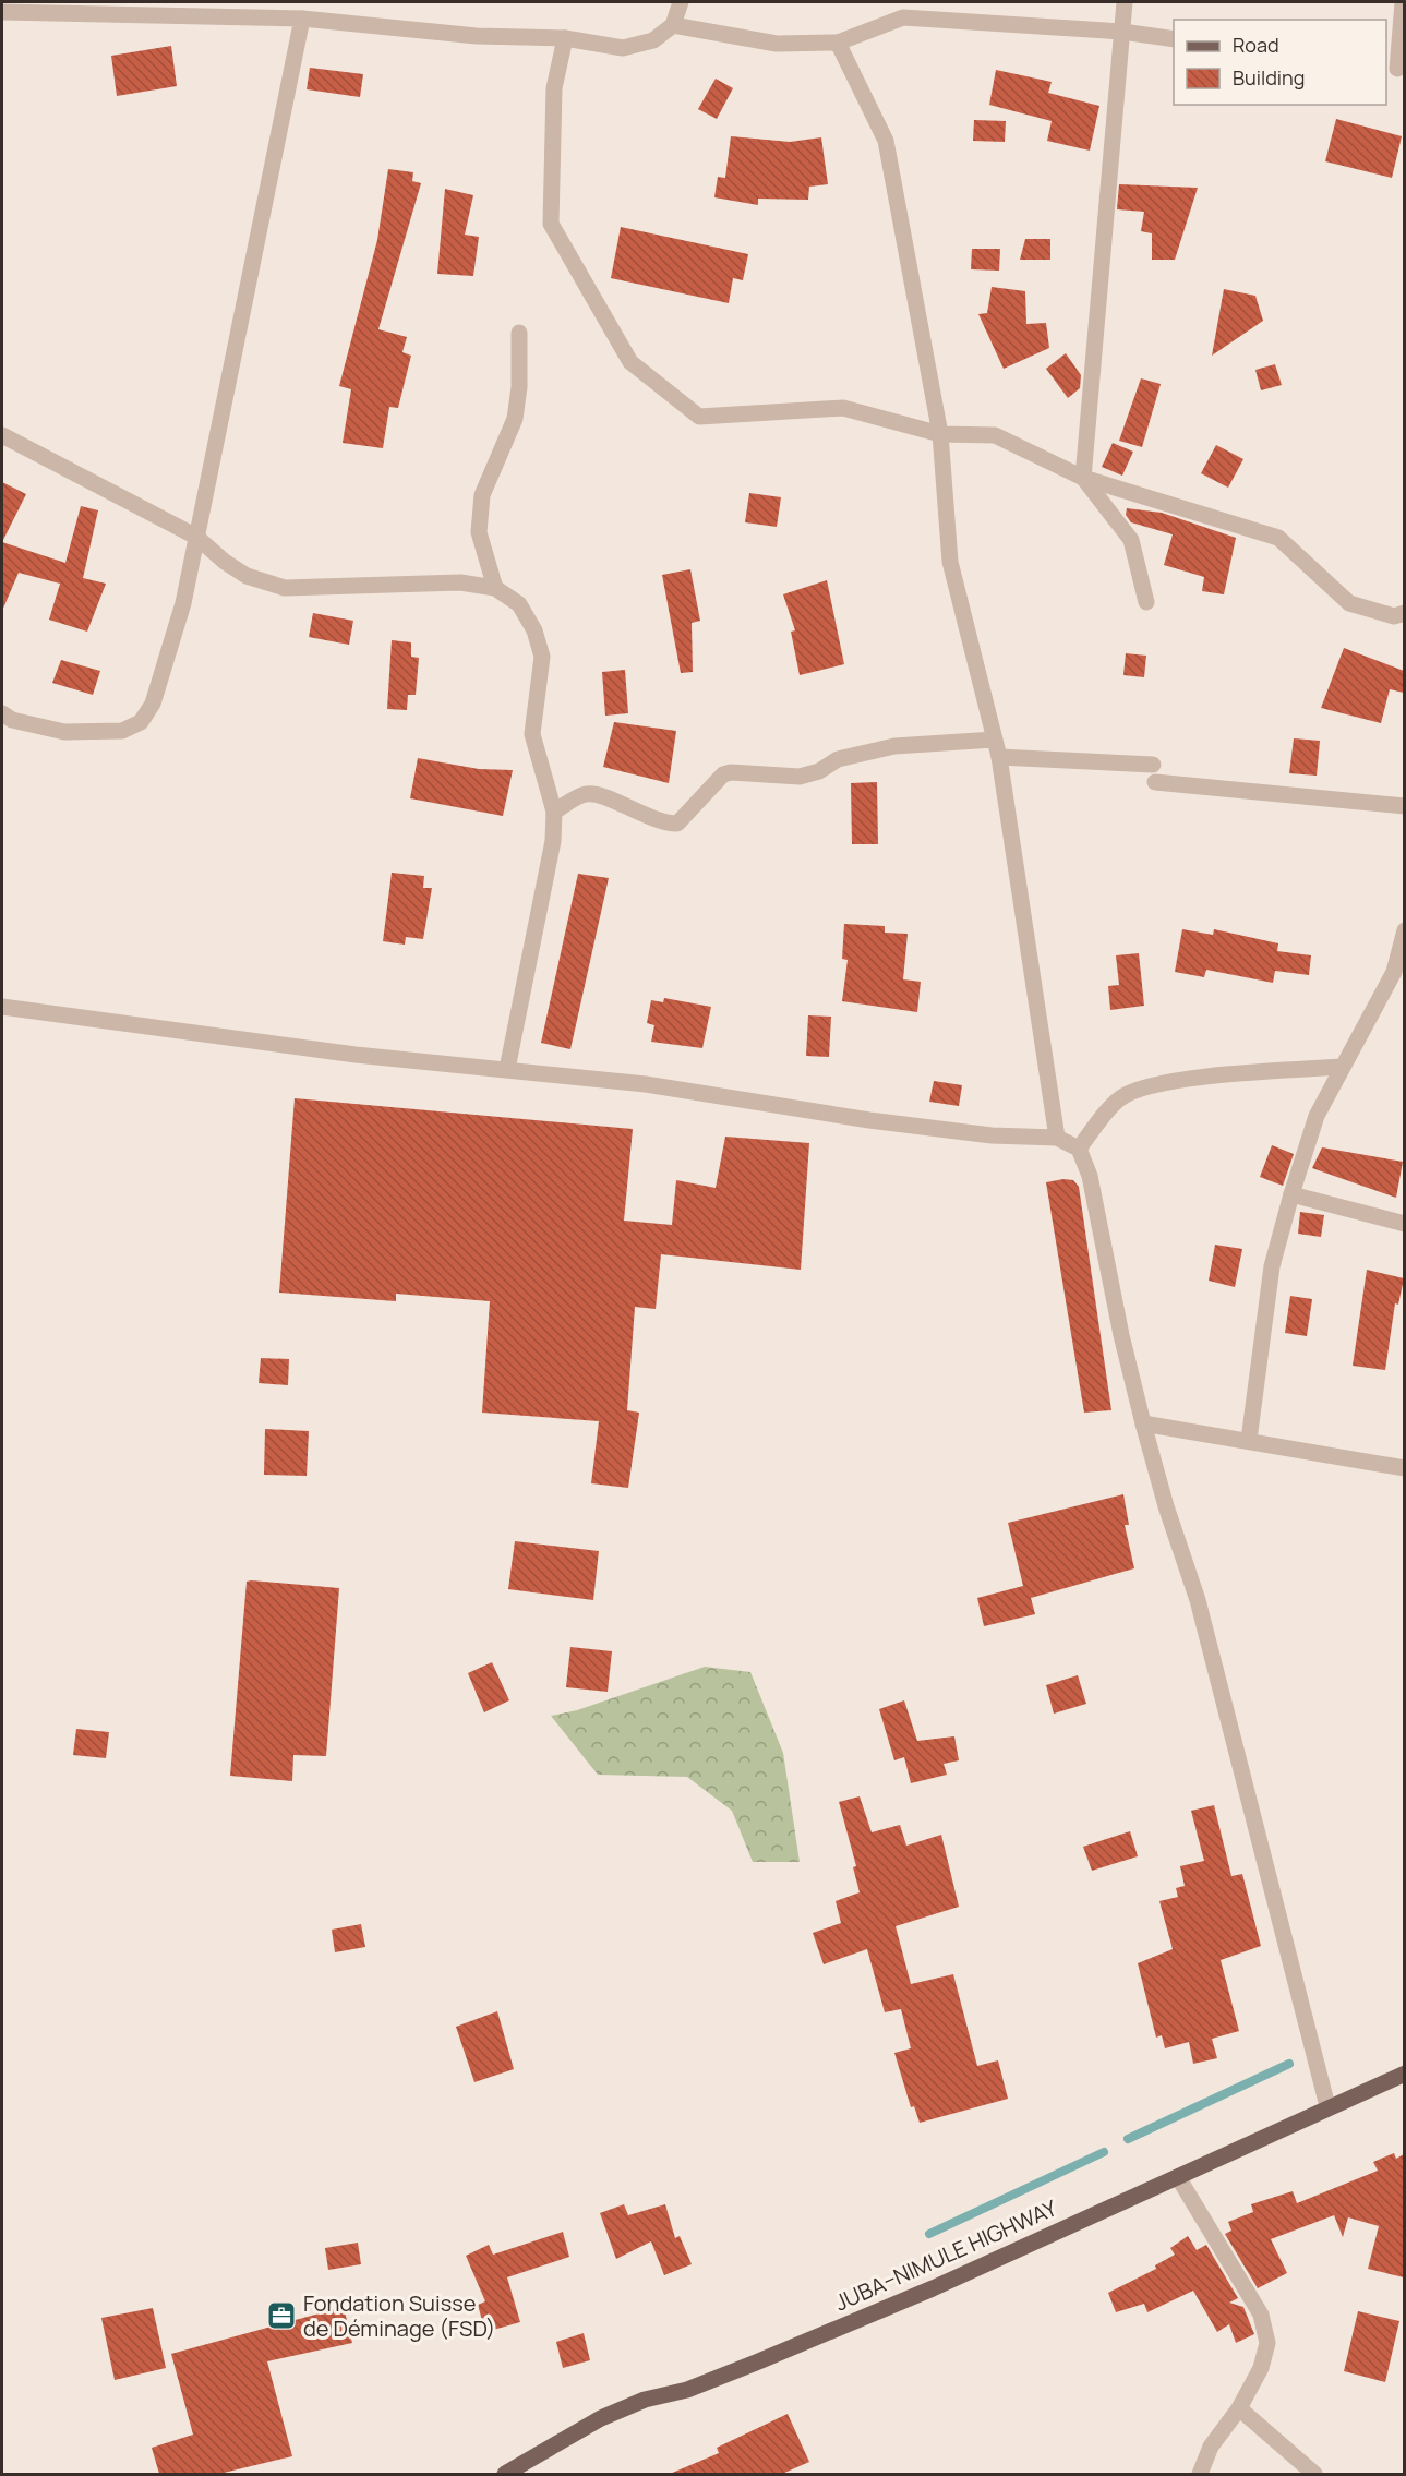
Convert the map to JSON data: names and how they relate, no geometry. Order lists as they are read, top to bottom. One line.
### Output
{"streets":{"main road":["JUBA–NIMULE HIGHWAY"]},"places":{"office":["Fondation Suisse de Déminage (FSD)"]},"legend":["Road","Building"]}
